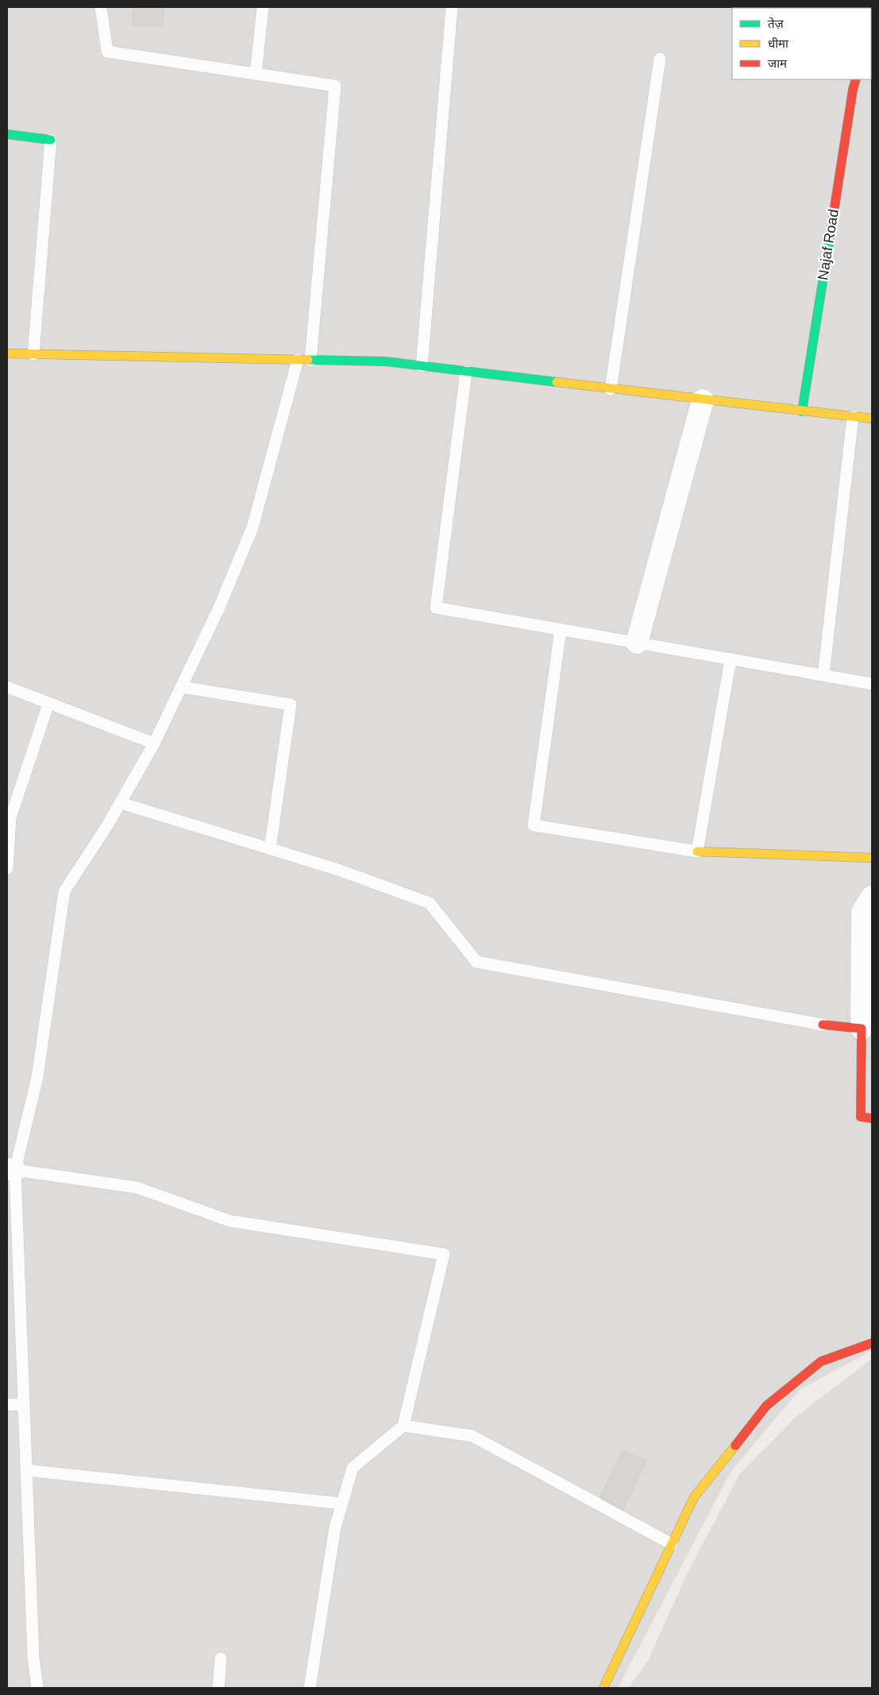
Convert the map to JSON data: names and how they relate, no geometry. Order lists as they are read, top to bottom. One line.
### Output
{"streets":{"street":["Najaf Road"]},"legend":["तेज़","धीमा","जाम"]}
